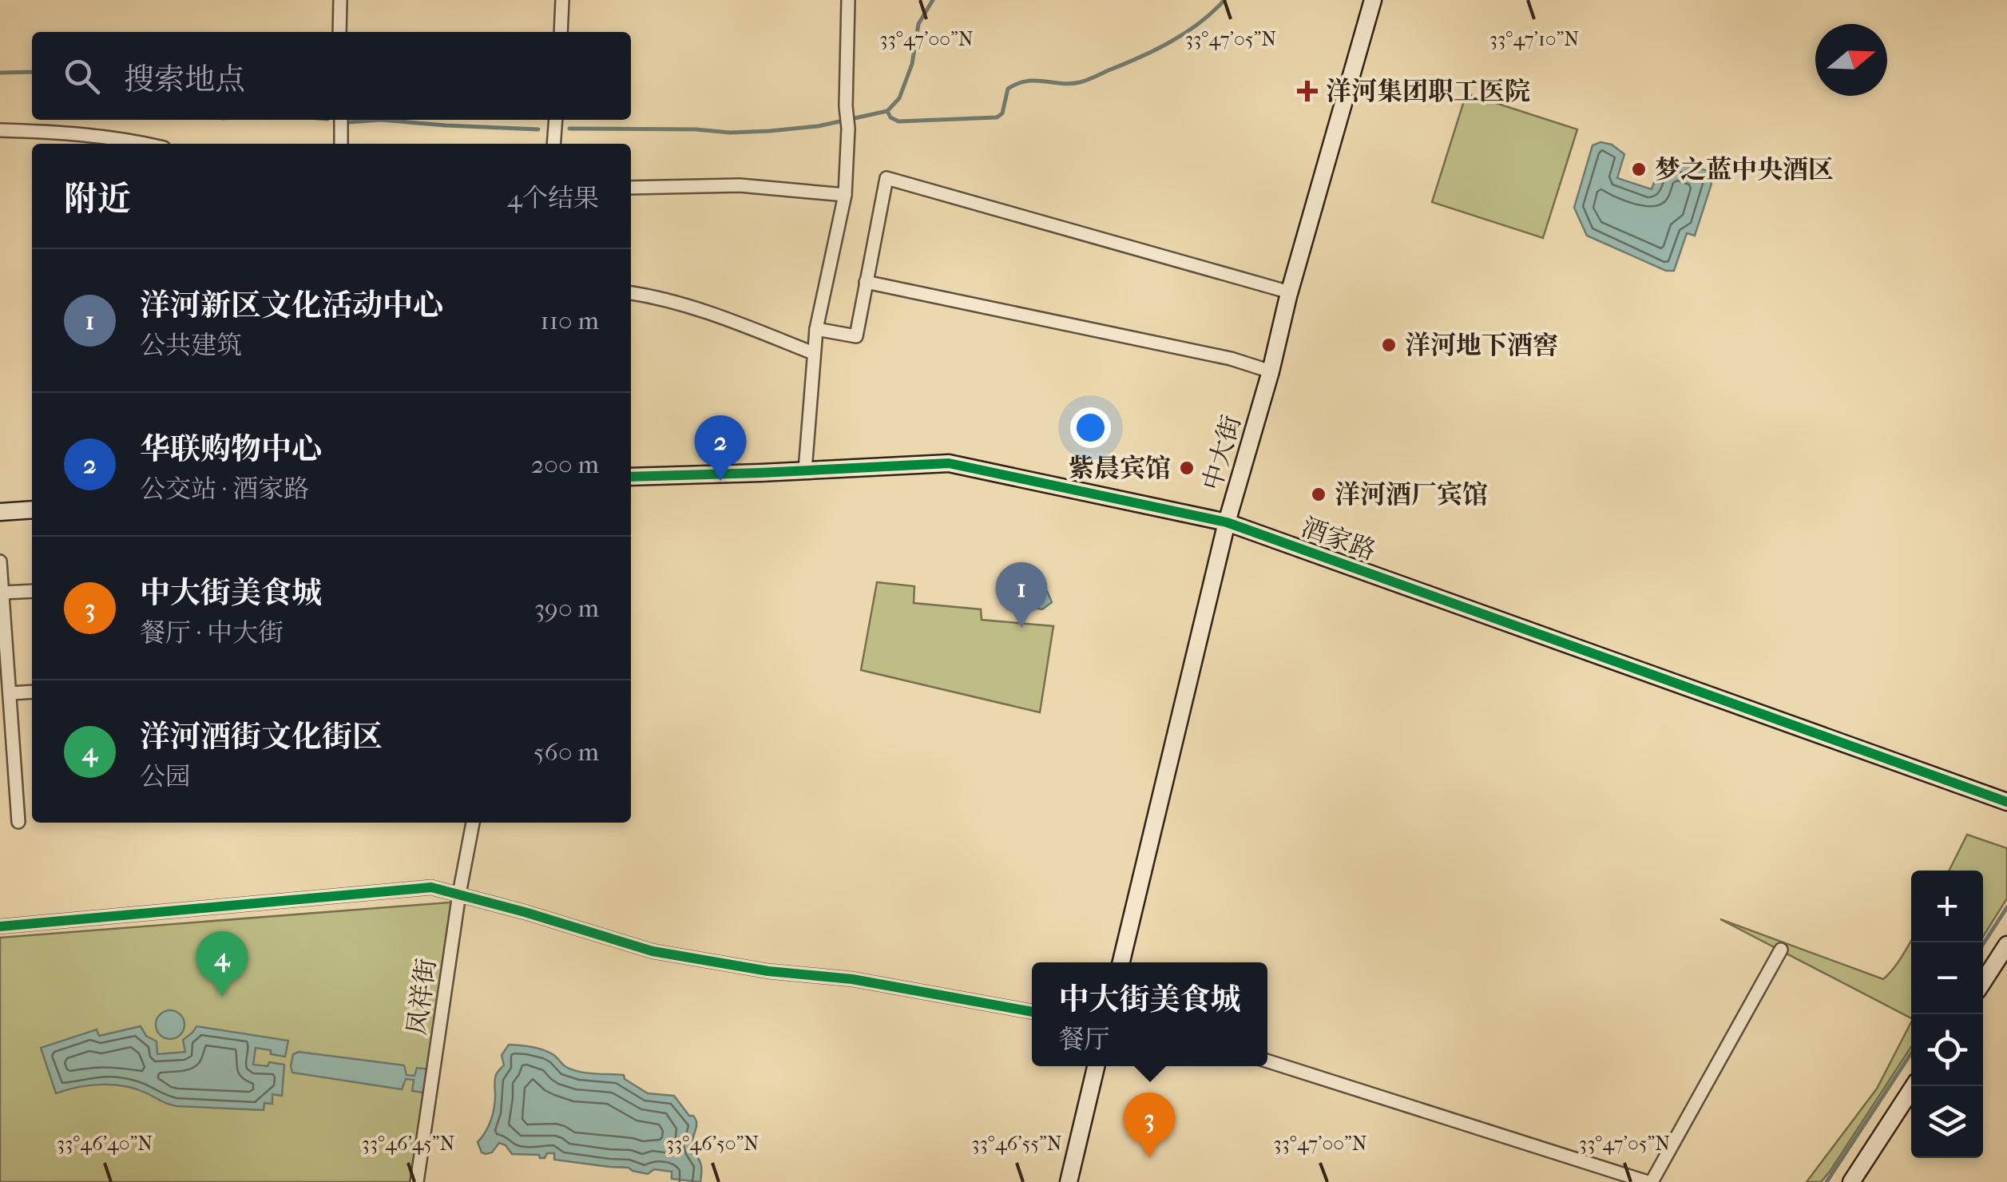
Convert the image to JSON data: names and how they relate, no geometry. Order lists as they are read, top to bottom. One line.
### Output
{"streets":{"street":["中大街","酒家路","凤祥街"]},"crossings":[["中大街","酒家路"]],"places":{"health":["洋河集团职工医院"],"other":["梦之蓝中央酒区","洋河地下酒窖","紫晨宾馆","洋河酒厂宾馆"]},"north":"right","page":{"search":"搜索地点","heading":["附近","4个结果"],"list":[{"mark":"1","name":"洋河新区文化活动中心","note":"公共建筑","value":"110 m"},{"mark":"2","name":"华联购物中心","note":"公交站 · 酒家路","value":"200 m"},{"mark":"3","name":"中大街美食城","note":"餐厅 · 中大街","value":"390 m"},{"mark":"4","name":"洋河酒街文化街区","note":"公园","value":"560 m"}],"pins":["2","1","4","3"],"map_buttons":["+","−"],"popup":["中大街美食城","餐厅"]},"coordinates":["33°47'00\"N","33°47'05\"N","33°47'10\"N","33°46'40\"N","33°46'45\"N","33°46'50\"N","33°46'55\"N"]}
